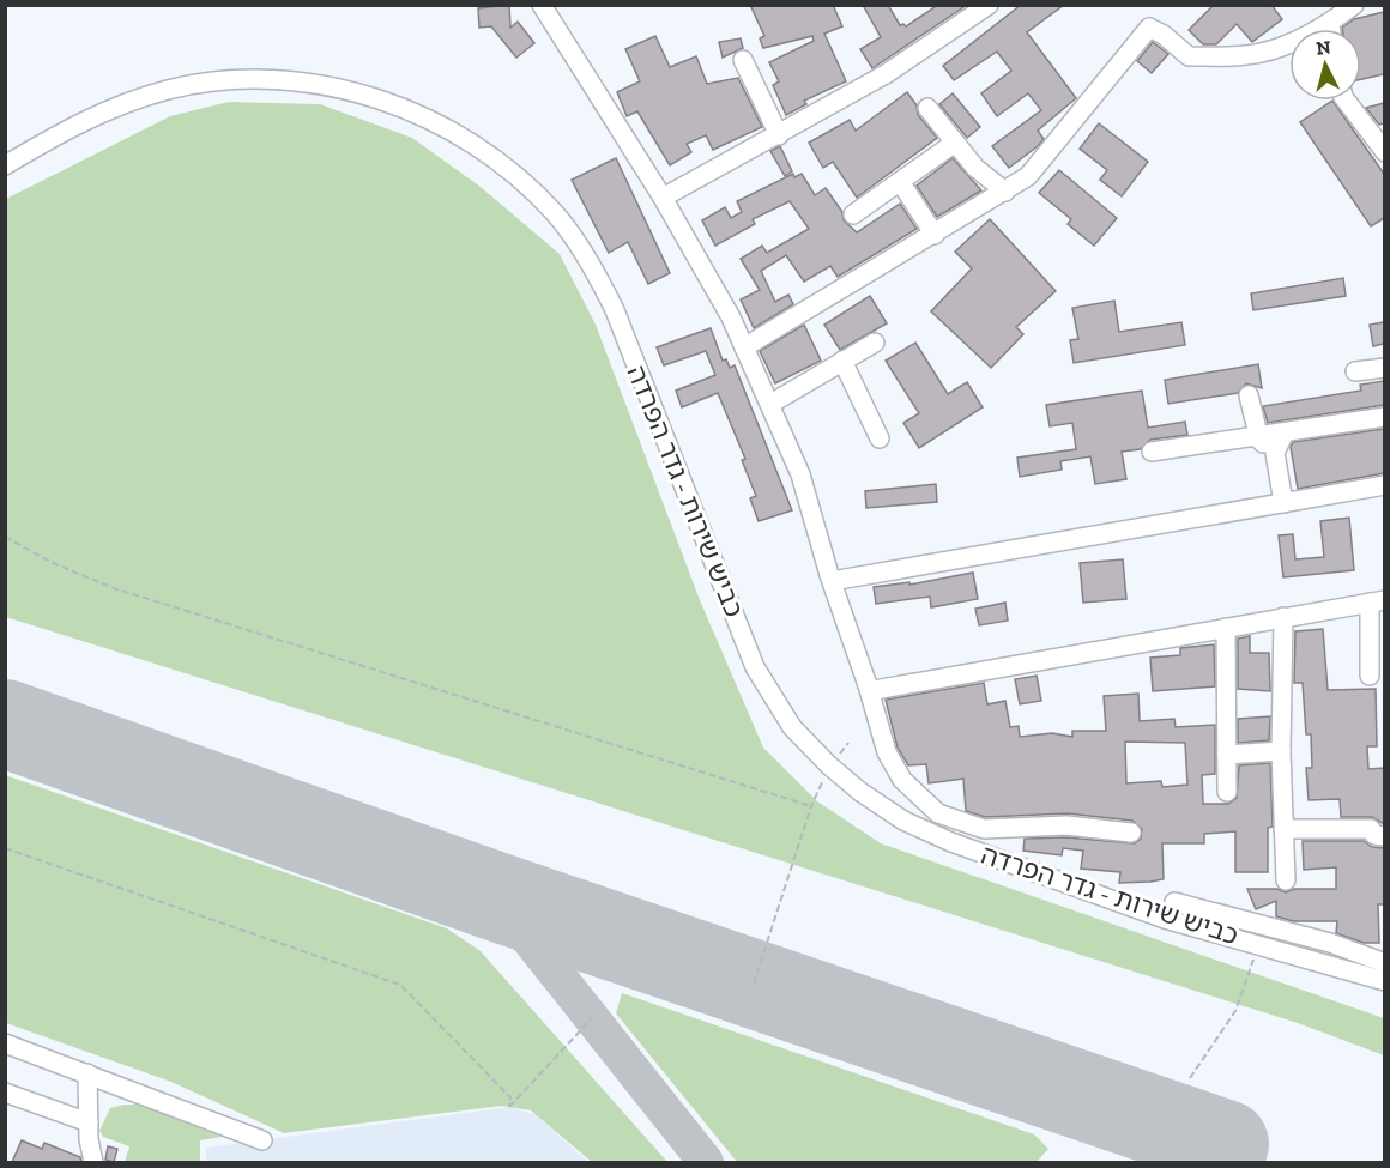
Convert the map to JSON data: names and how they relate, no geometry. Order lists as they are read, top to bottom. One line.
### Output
{"streets":{"street":["כביש שירות - גדר הפרדה"]},"north":"top"}
